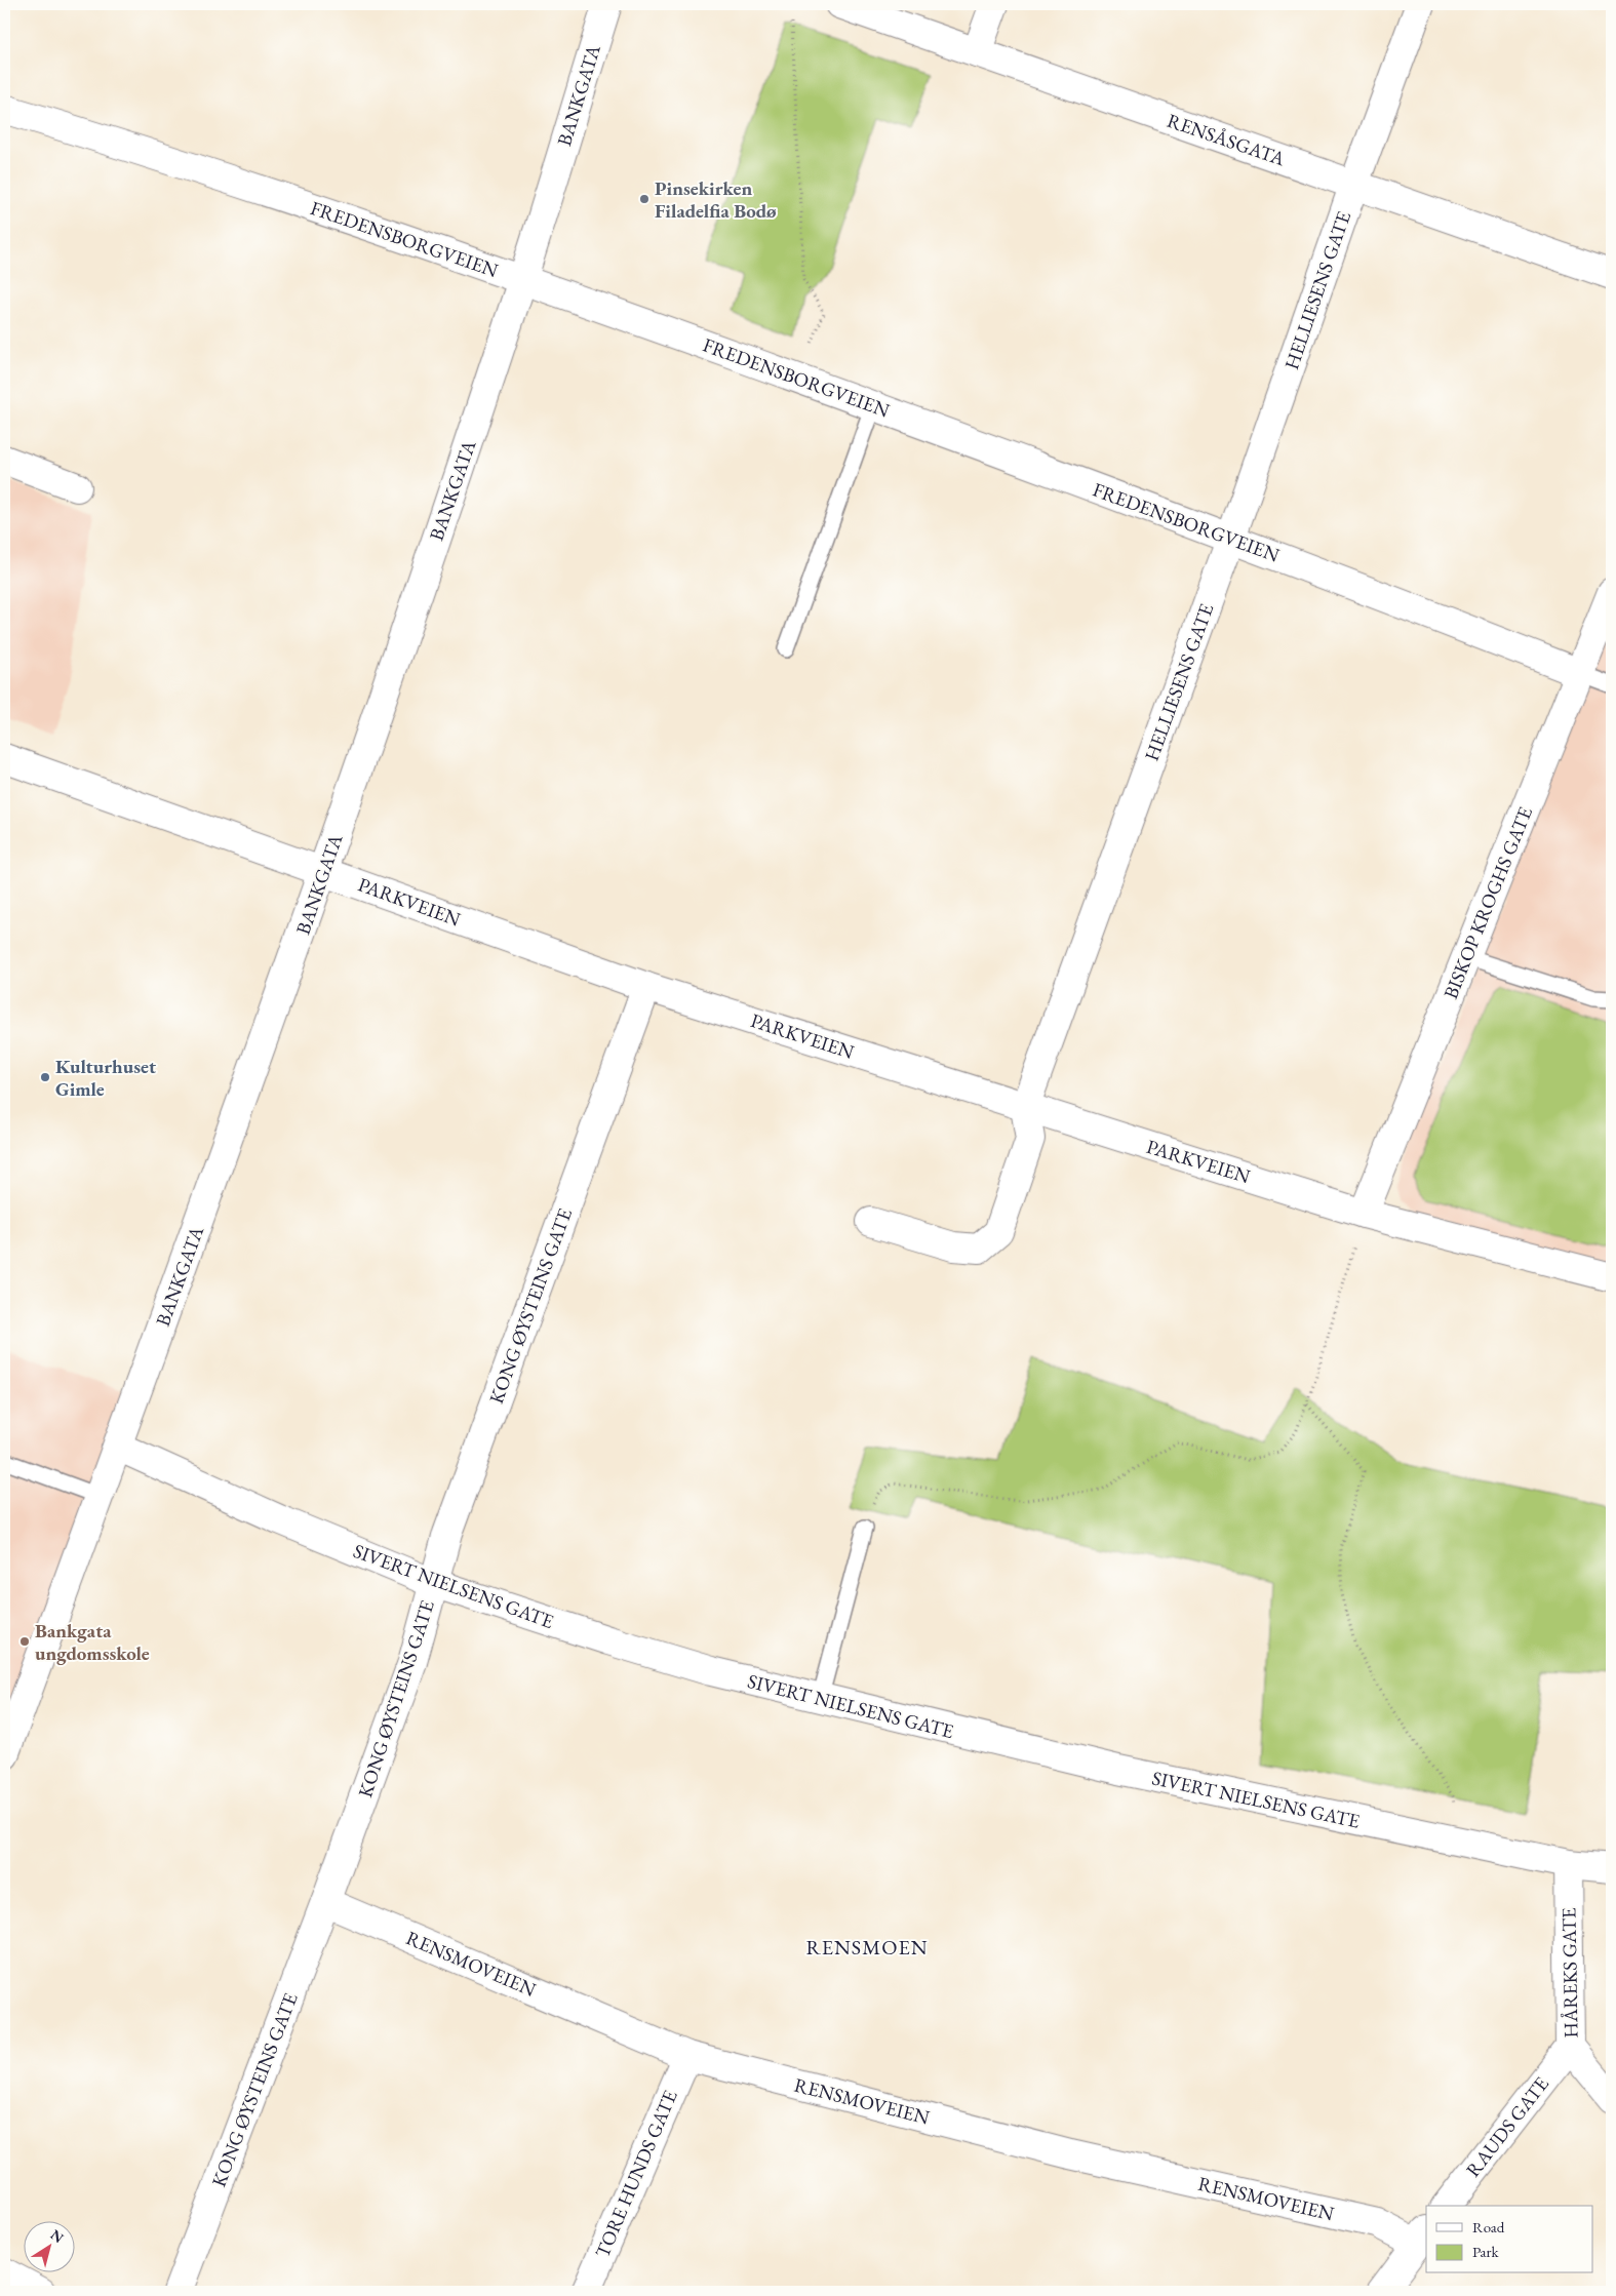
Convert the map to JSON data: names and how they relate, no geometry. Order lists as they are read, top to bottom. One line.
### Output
{"streets":{"street":["BANKGATA","RENSÅSGATA","FREDENSBORGVEIEN","HELLIESENS GATE","PARKVEIEN","BISKOP KROGHS GATE","KONG ØYSTEINS GATE","SIVERT NIELSENS GATE","RENSMOVEIEN","HÅREKS GATE","RAUDS GATE","TORE HUNDS GATE"]},"crossings":[["BANKGATA","FREDENSBORGVEIEN"],["BANKGATA","PARKVEIEN"],["BANKGATA","SIVERT NIELSENS GATE"],["RENSÅSGATA","HELLIESENS GATE"],["FREDENSBORGVEIEN","HELLIESENS GATE"],["FREDENSBORGVEIEN","BISKOP KROGHS GATE"],["HELLIESENS GATE","PARKVEIEN"],["PARKVEIEN","BISKOP KROGHS GATE"],["PARKVEIEN","KONG ØYSTEINS GATE"],["KONG ØYSTEINS GATE","SIVERT NIELSENS GATE"],["KONG ØYSTEINS GATE","RENSMOVEIEN"],["SIVERT NIELSENS GATE","HÅREKS GATE"],["RENSMOVEIEN","TORE HUNDS GATE"],["HÅREKS GATE","RAUDS GATE"]],"districts":["RENSMOEN"],"places":["Pinsekirken Filadelfia Bodø","Kulturhuset Gimle","Bankgata ungdomsskole"],"legend":["Road","Park"],"north":"top right"}
